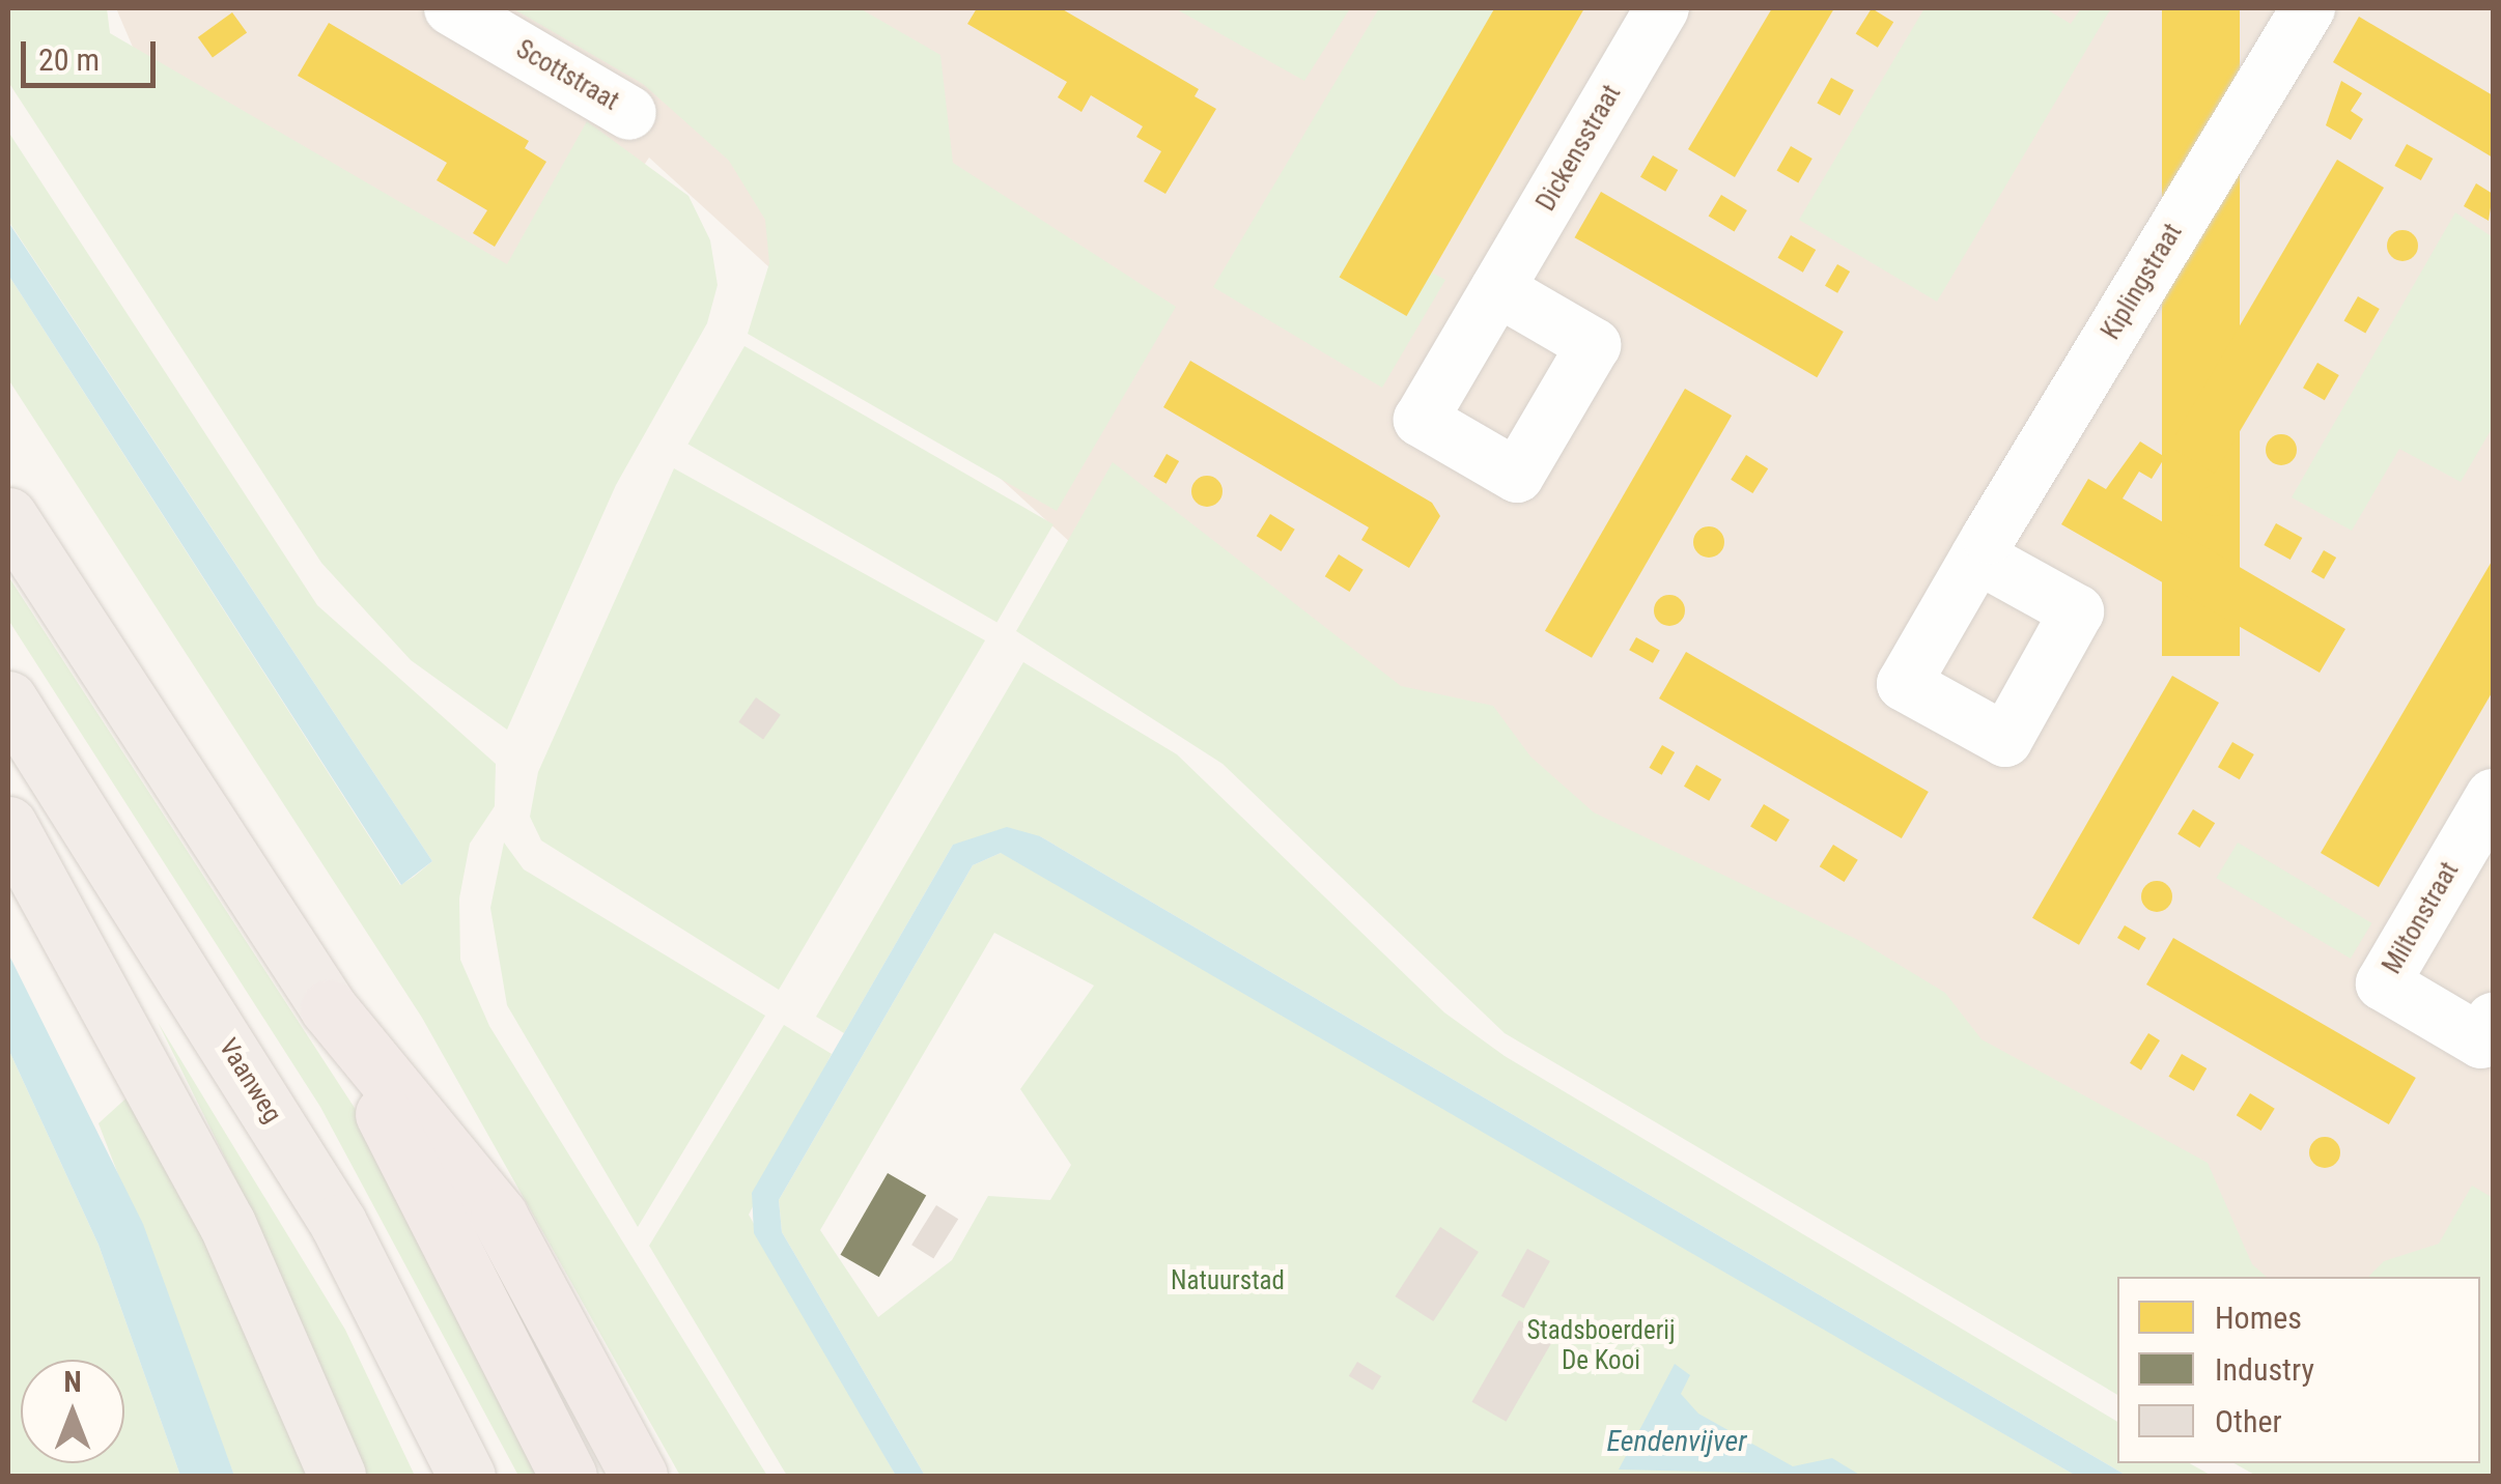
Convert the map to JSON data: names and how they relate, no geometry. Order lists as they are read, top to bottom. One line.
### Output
{"streets":{"highway":["Vaanweg"],"street":["Scottstraat","Dickensstraat","Kiplingstraat","Miltonstraat"]},"water":["Eendenvijver"],"parks":["Natuurstad","Stadsboerderij De Kooi"],"legend":["Homes","Industry","Other"],"scale_bar":"20 m","north":"top"}
